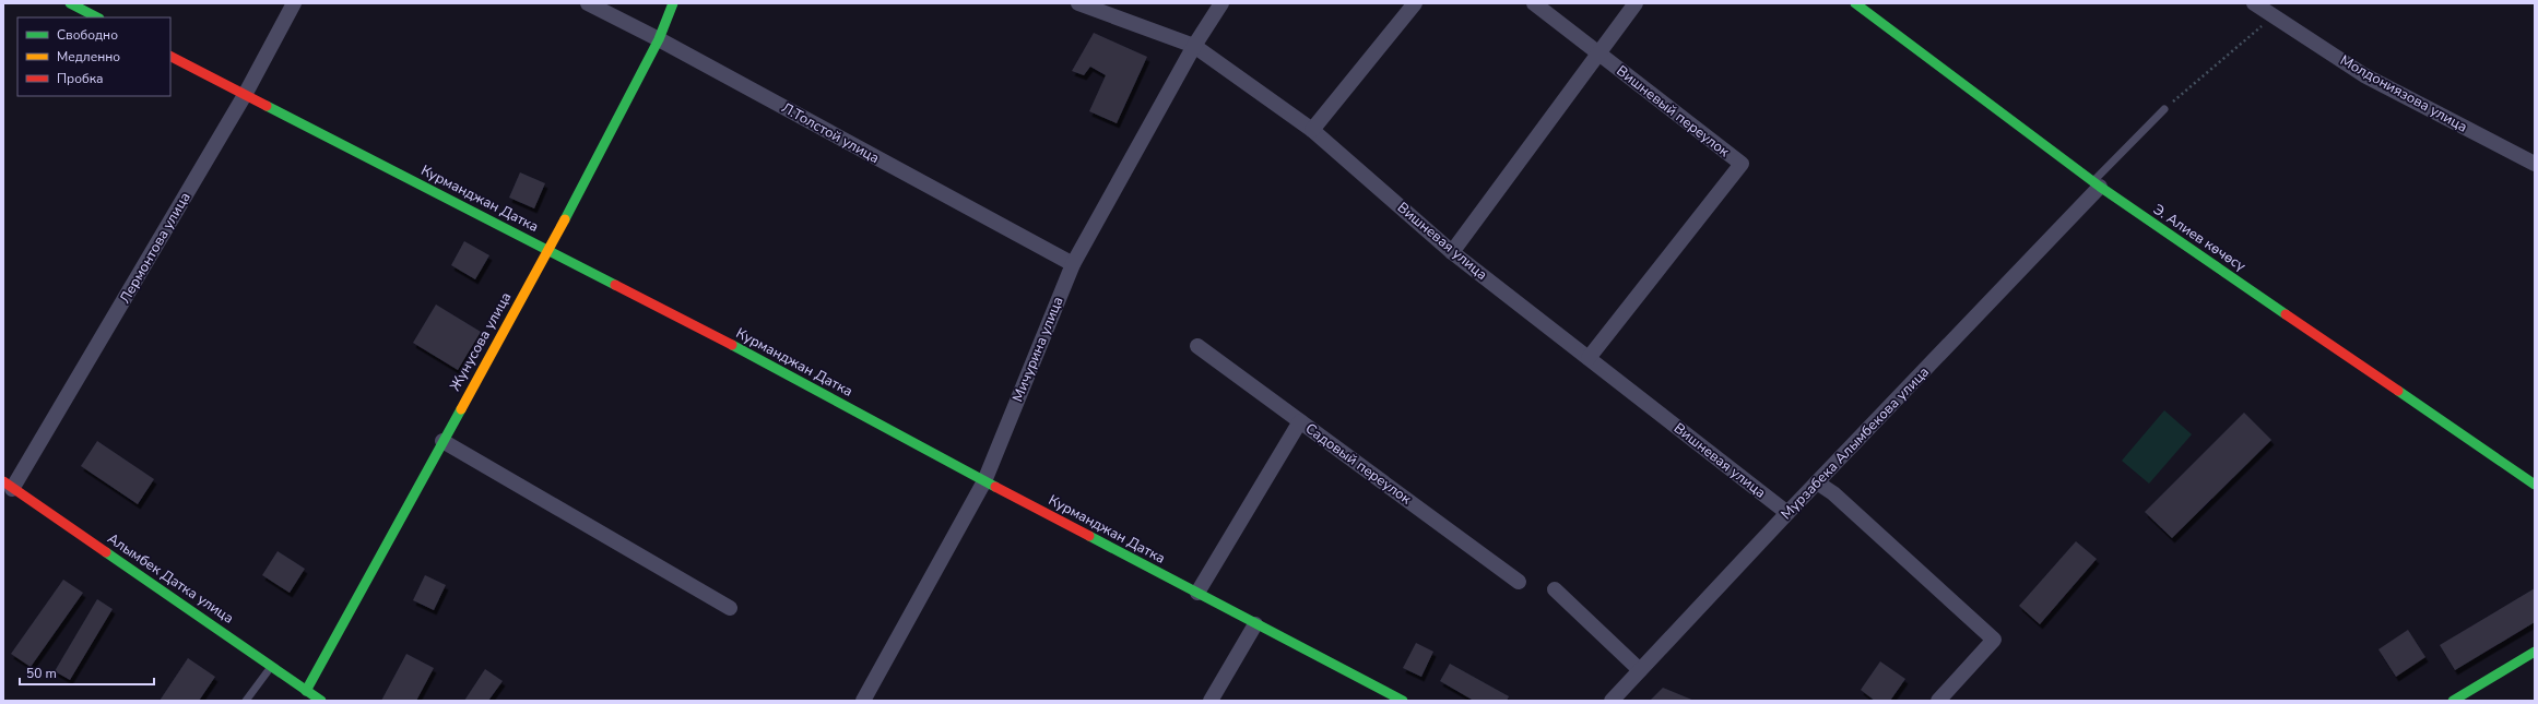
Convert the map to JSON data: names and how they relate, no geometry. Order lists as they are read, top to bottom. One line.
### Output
{"streets":{"main road":["Курманджан Датка","Э. Алиев көчөсү","Жунусова улица","Алымбек Датка улица"],"street":["Молдониязова улица","Вишневый переулок","Л.Толстой улица","Вишневая улица","Лермонтова улица","Мичурина улица","Мурзабека Алымбекова улица","Садовый переулок"]},"crossings":[["Вишневый переулок","Вишневая улица"],["Л.Толстой улица","Жунусова улица"],["Л.Толстой улица","Мичурина улица"],["Курманджан Датка","Лермонтова улица"],["Курманджан Датка","Жунусова улица"],["Курманджан Датка","Мичурина улица"],["Э. Алиев көчөсү","Мурзабека Алымбекова улица"],["Вишневая улица","Мичурина улица"],["Вишневая улица","Мурзабека Алымбекова улица"],["Лермонтова улица","Алымбек Датка улица"],["Жунусова улица","Алымбек Датка улица"]],"legend":["Свободно","Медленно","Пробка"],"scale_bar":"50 m"}
